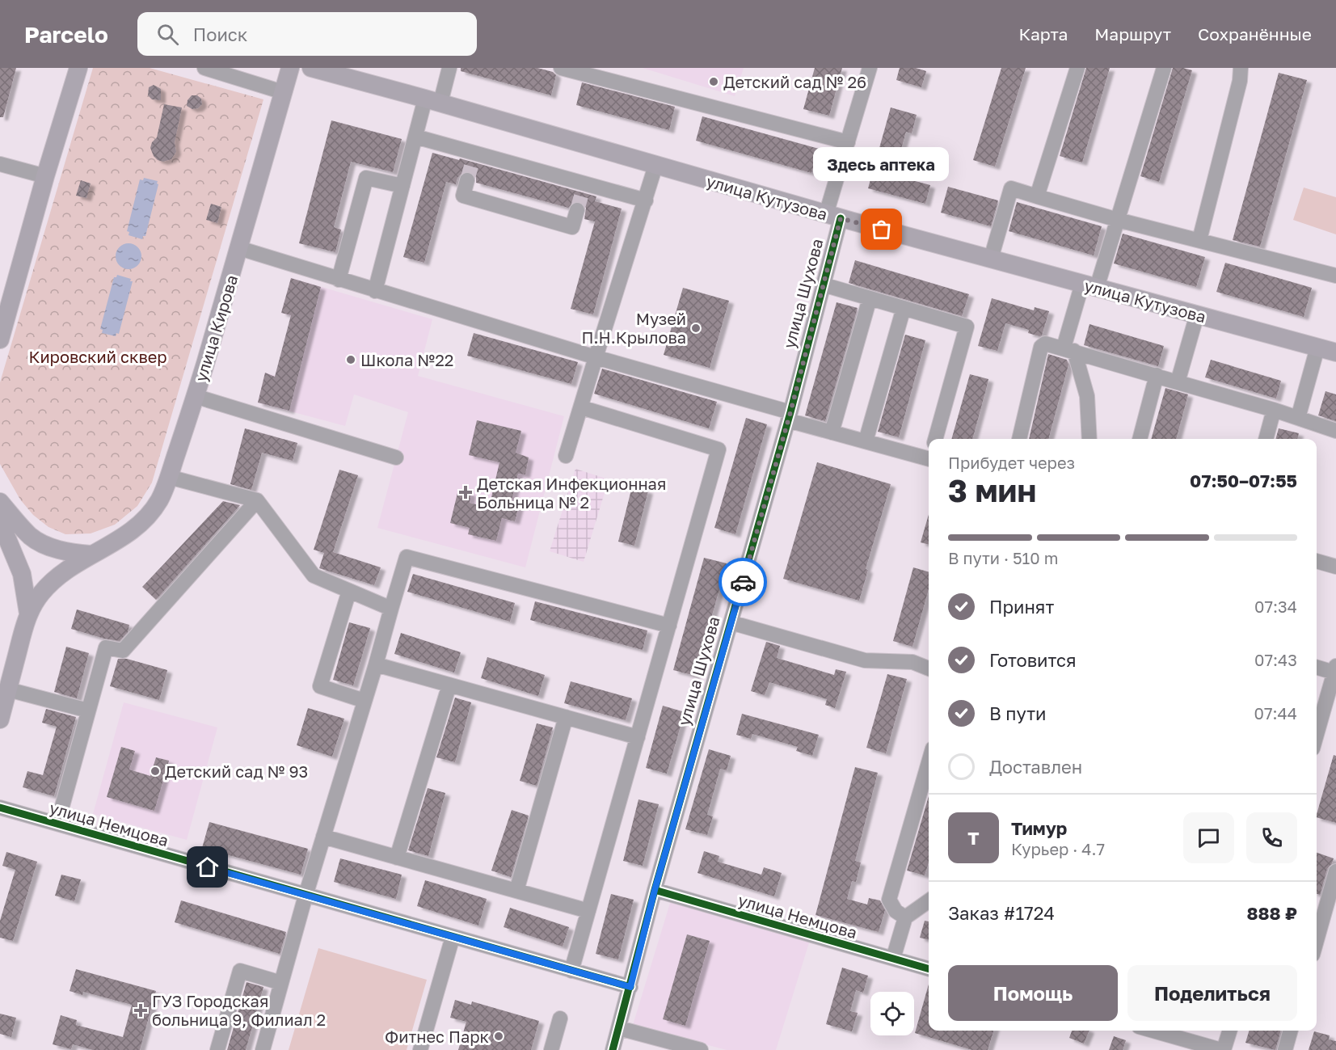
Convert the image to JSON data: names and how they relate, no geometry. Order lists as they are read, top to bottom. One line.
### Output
{"streets":{"main road":["улица Кутузова","улица Кирова"],"street":["улица Шухова","улица Немцова"]},"crossings":[["улица Кутузова","улица Шухова"],["улица Шухова","улица Немцова"]],"parks":["Кировский сквер"],"places":{"other":["Детский сад № 26","Здесь аптека","Музей П.Н.Крылова","Школа №22","Детский сад № 93","Фитнес Парк"],"health":["Детская Инфекционная Больница № 2","ГУЗ Городская больница 9, Филиал 2"]},"page":{"header":"Parcelo","search":"Поиск","nav":["Карта","Маршрут","Сохранённые"],"bubble":"Здесь аптека","heading":["3 мин","Прибудет через","07:50–07:55"],"panel":["Тимур","Курьер · 4.7","Заказ #1724","888 ₽"],"bar":"В пути · 510 m","list":[["Принят","07:34"],["Готовится","07:43"],["В пути","07:44"],"Доставлен"],"round":"Т","buttons":["Помощь","Поделиться"]}}
